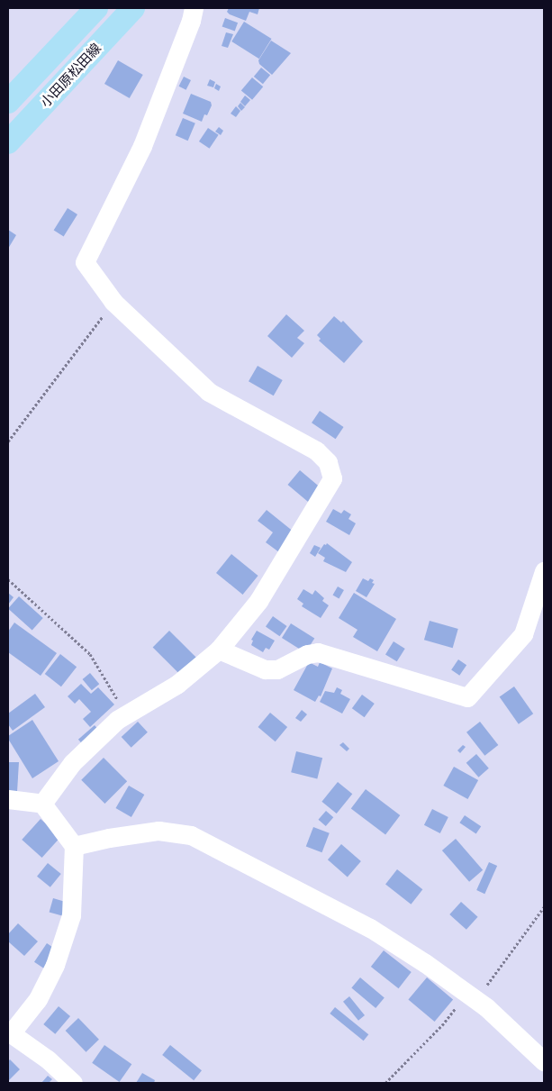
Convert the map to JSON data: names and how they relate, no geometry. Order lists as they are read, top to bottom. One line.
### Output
{"streets":{"main road":["小田原松田線"]}}
